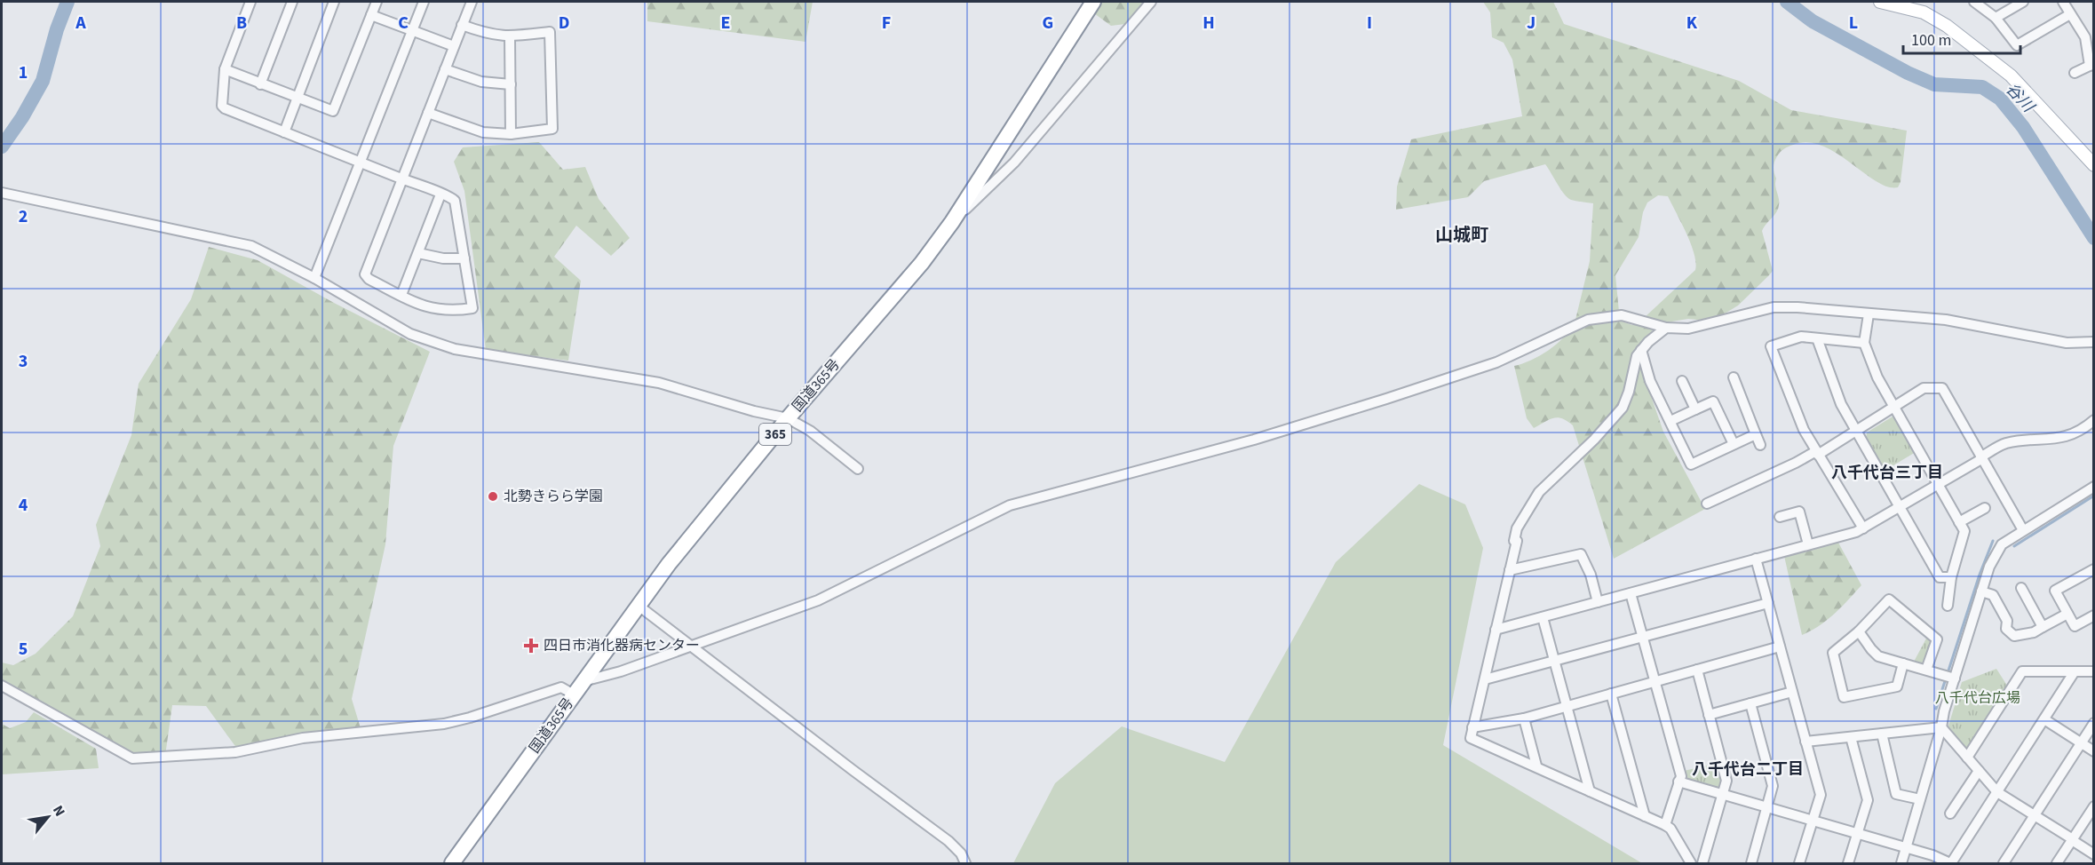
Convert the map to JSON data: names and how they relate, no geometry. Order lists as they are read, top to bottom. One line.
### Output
{"streets":{"highway":["国道365号","365"]},"districts":["山城町","八千代台三丁目","八千代台二丁目"],"water":["谷川"],"parks":["八千代台広場"],"places":{"other":["北勢きらら学園"],"health":["四日市消化器病センター"]},"scale_bar":"100 m","north":"top right","grid":{"columns":["A","B","C","D","E","F","G","H","I","J","K","L"],"rows":["1","2","3","4","5"]}}
